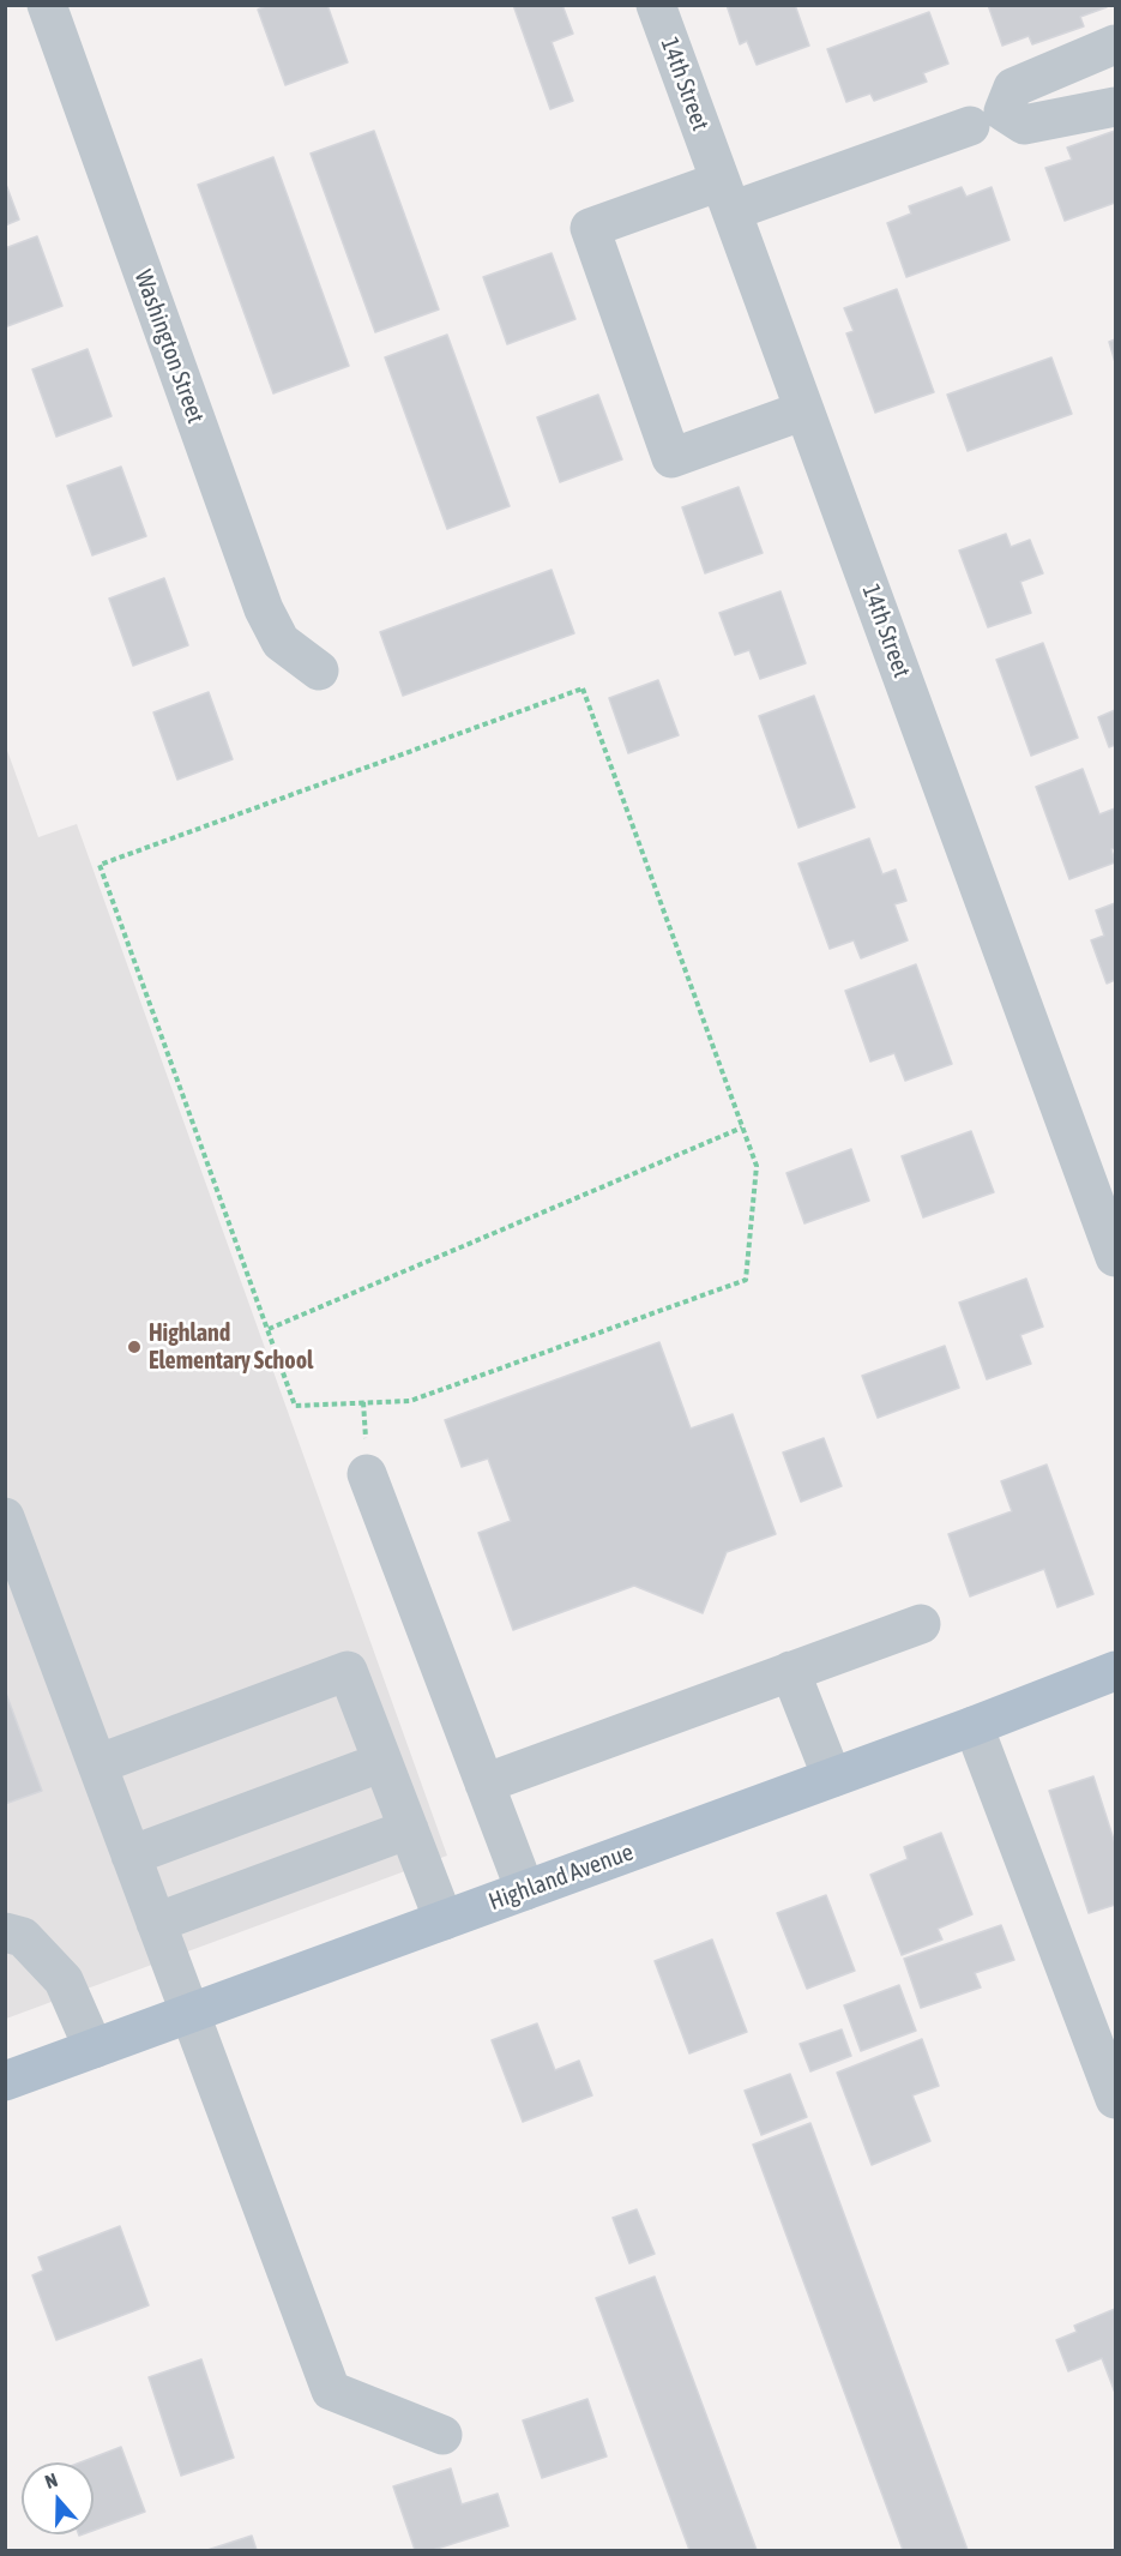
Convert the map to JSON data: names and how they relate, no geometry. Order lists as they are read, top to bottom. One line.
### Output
{"streets":{"main road":["Highland Avenue"],"street":["14th Street","Washington Street"]},"places":["Highland Elementary School"],"north":"top"}
